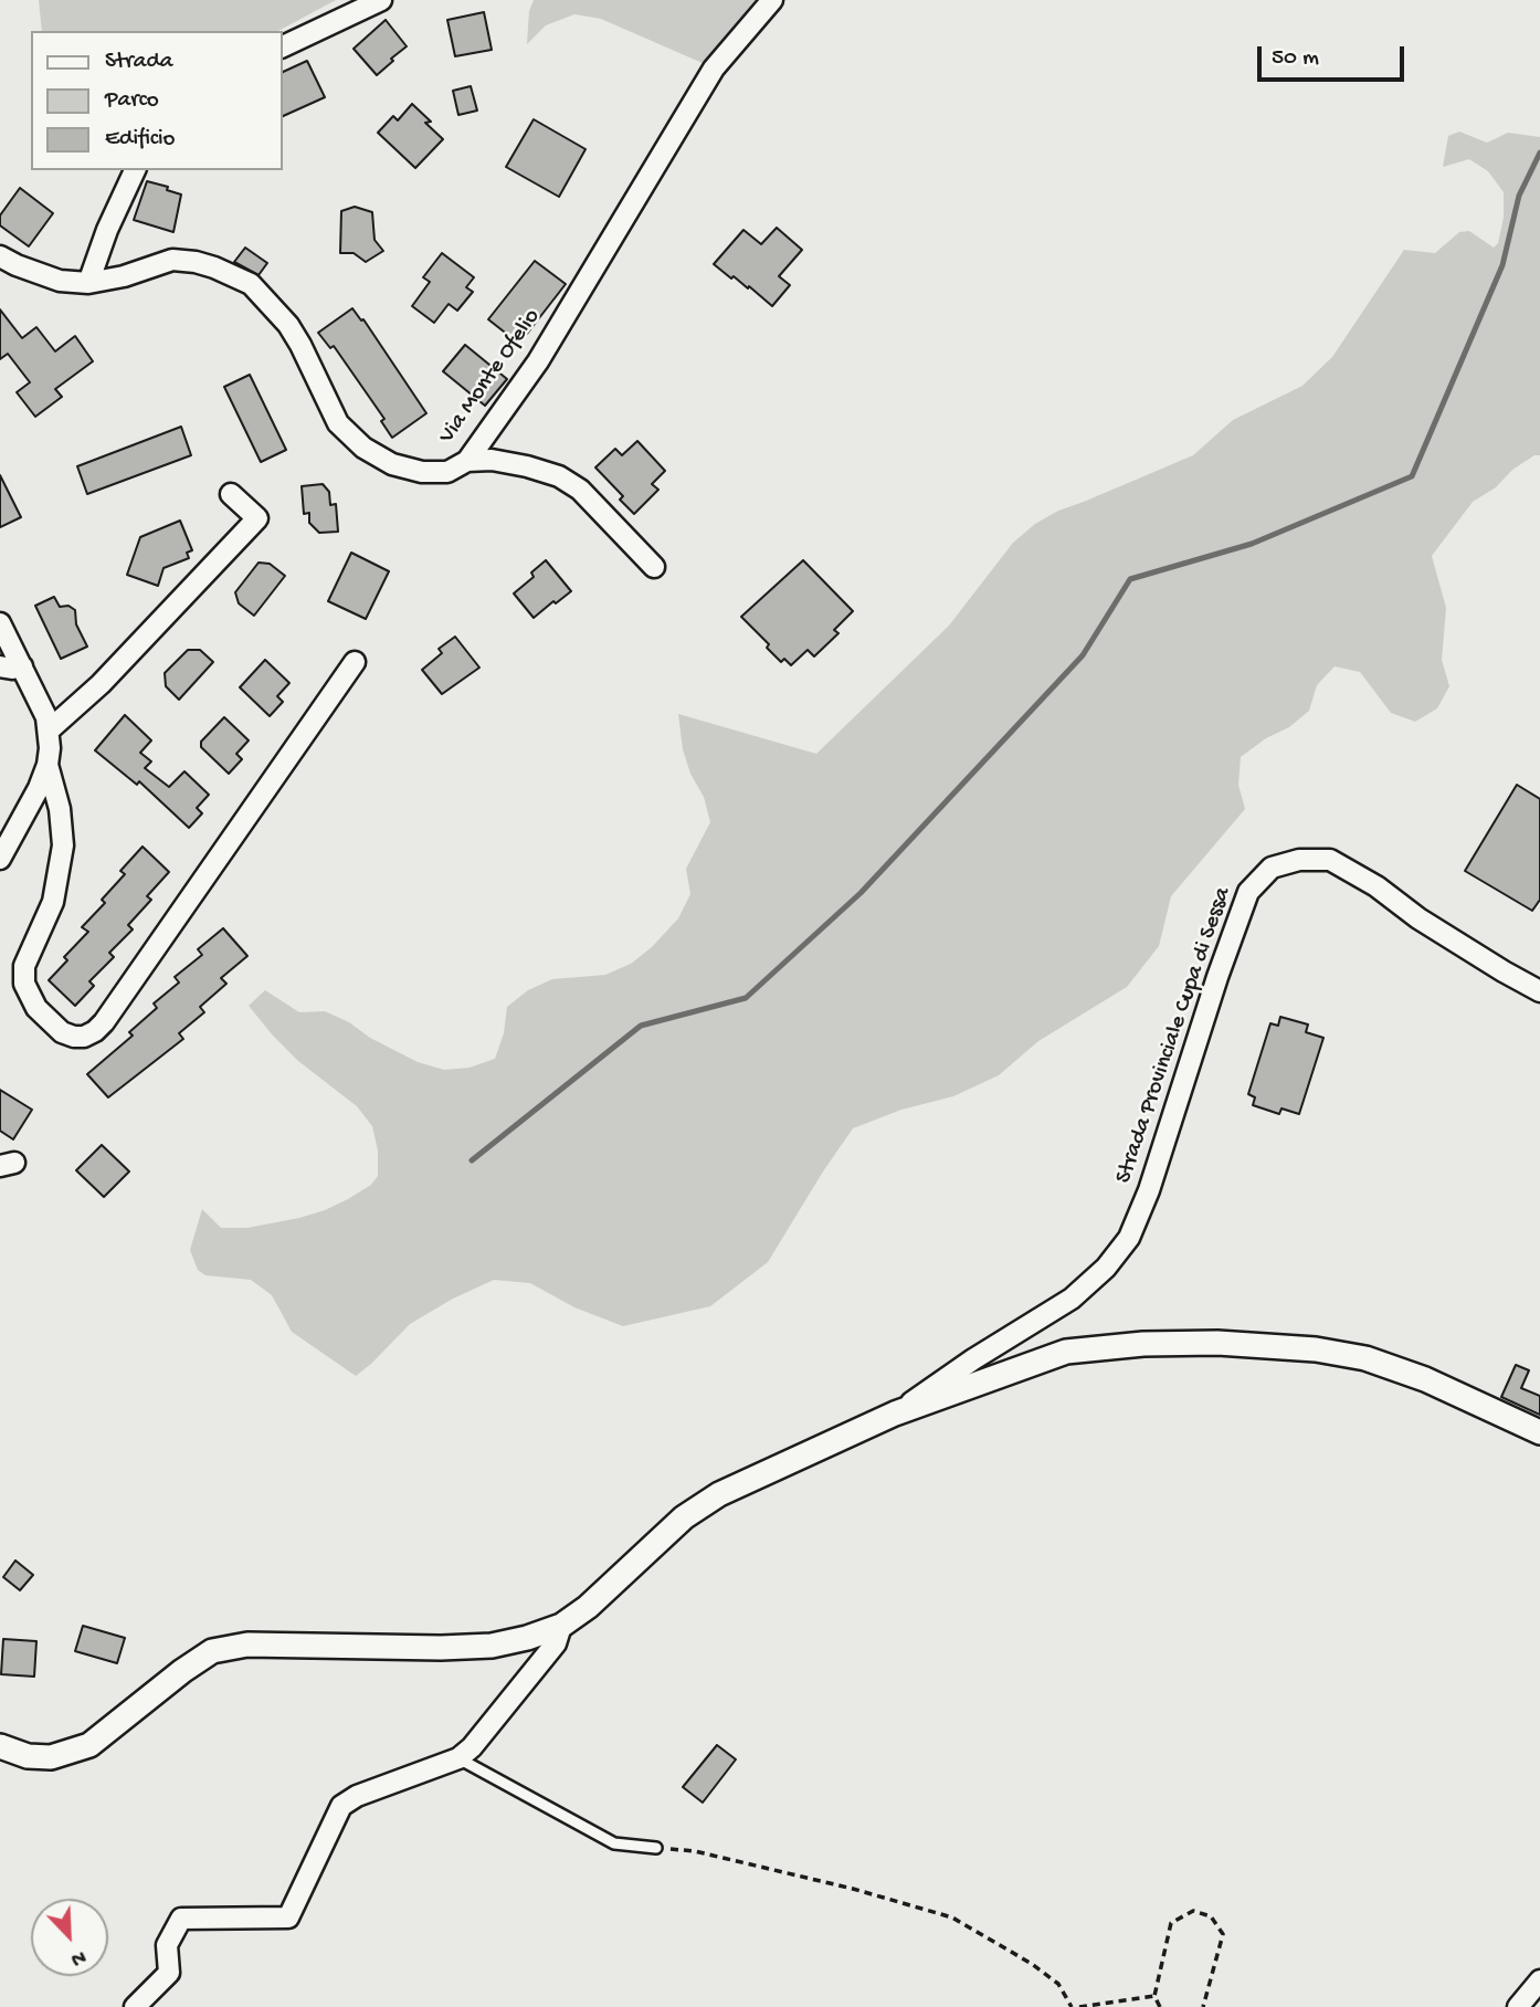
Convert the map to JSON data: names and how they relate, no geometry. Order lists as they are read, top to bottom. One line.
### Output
{"streets":{"street":["Via Monte Ofelio","Strada Provinciale Cupa di Sessa"]},"legend":["Strada","Parco","Edificio"],"scale_bar":"50 m","north":"bottom right"}
